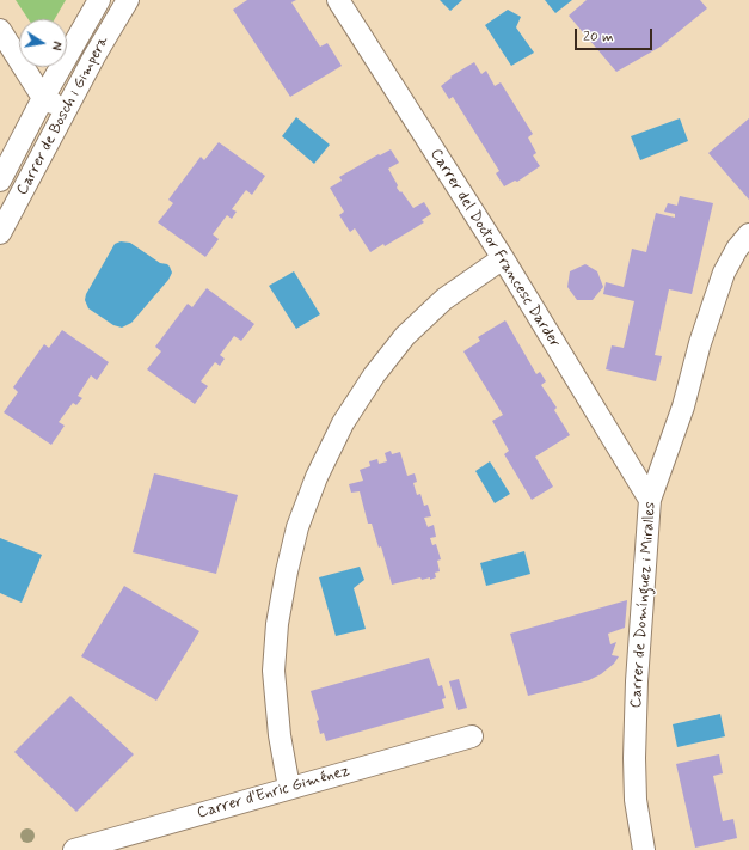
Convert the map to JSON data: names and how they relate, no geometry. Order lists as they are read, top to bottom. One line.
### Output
{"streets":{"street":["Carrer de Bosch i Gimpera","Carrer del Doctor Francesc Darder","Carrer de Domínguez i Miralles","Carrer d'Enric Giménez"]},"crossings":[["Carrer del Doctor Francesc Darder","Carrer de Domínguez i Miralles"]],"scale_bar":"20 m","north":"right"}
